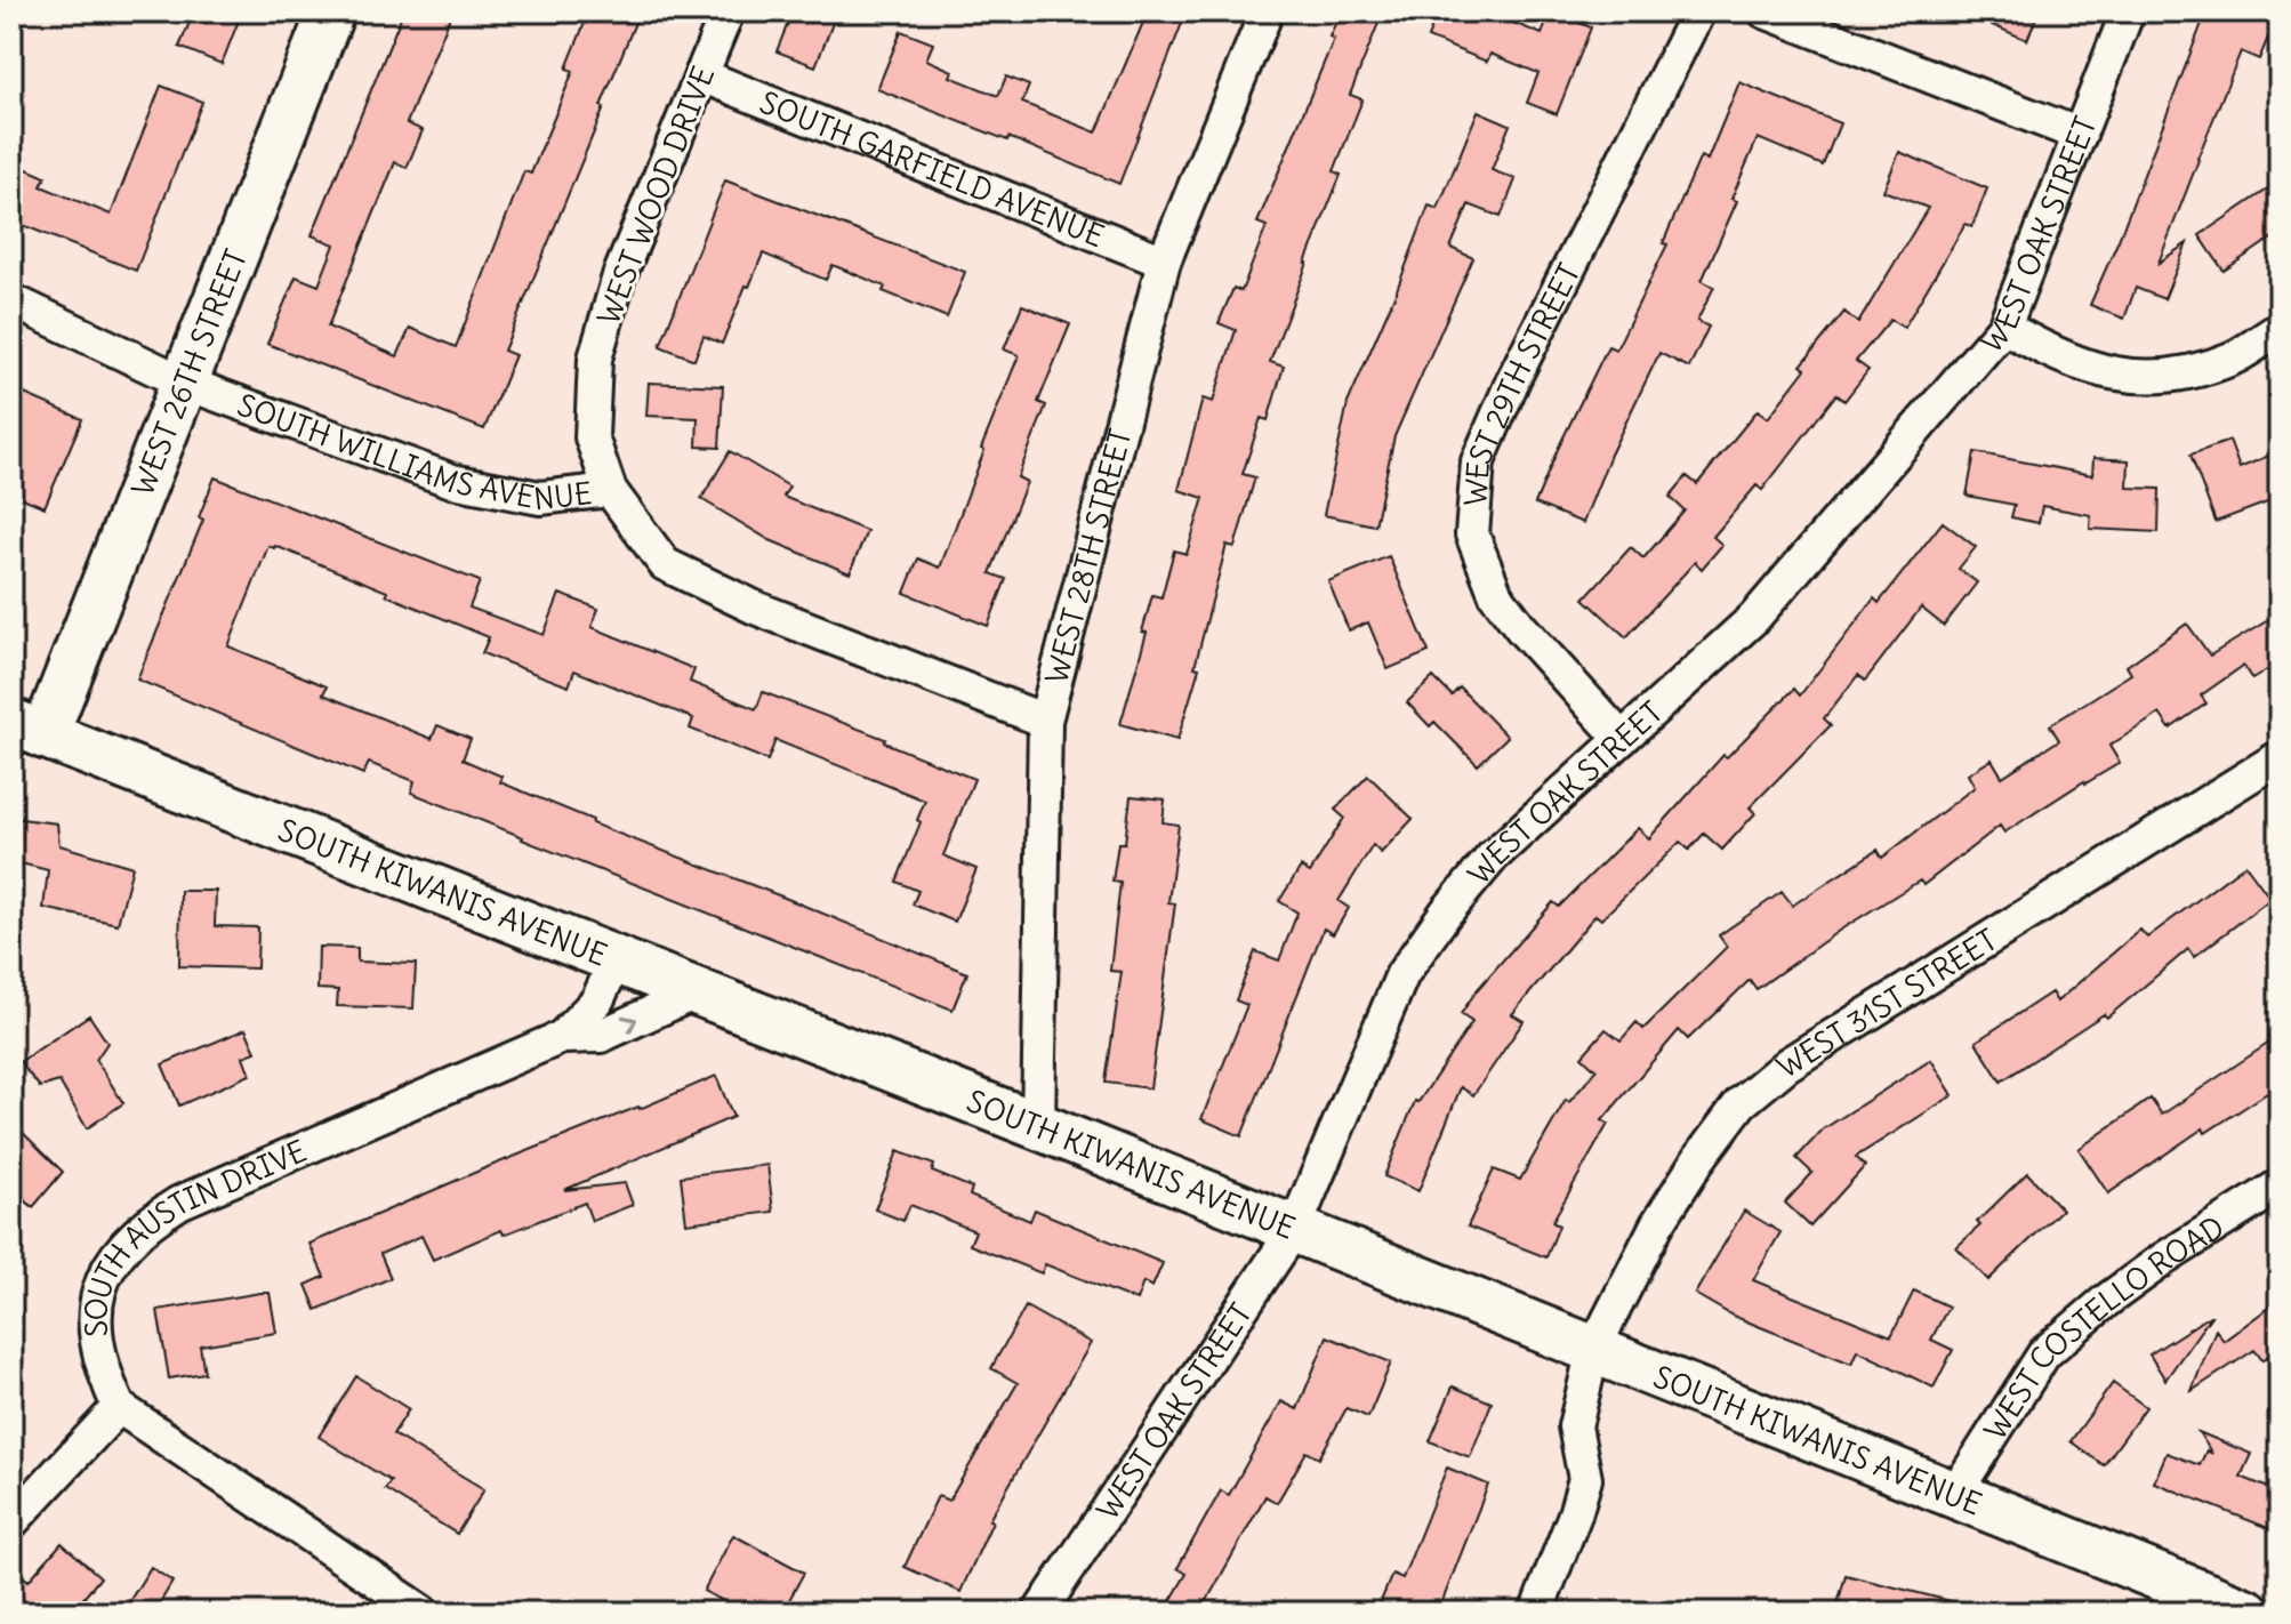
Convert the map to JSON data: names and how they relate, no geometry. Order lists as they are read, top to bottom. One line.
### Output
{"streets":{"main road":["WEST 26TH STREET","SOUTH KIWANIS AVENUE"],"street":["SOUTH GARFIELD AVENUE","WEST WOOD DRIVE","WEST OAK STREET","WEST 29TH STREET","SOUTH WILLIAMS AVENUE","WEST 28TH STREET","WEST 31ST STREET","SOUTH AUSTIN DRIVE","WEST COSTELLO ROAD"]},"crossings":[["SOUTH GARFIELD AVENUE","WEST WOOD DRIVE"],["SOUTH GARFIELD AVENUE","WEST 28TH STREET"],["WEST WOOD DRIVE","SOUTH WILLIAMS AVENUE"],["WEST OAK STREET","WEST 29TH STREET"],["WEST OAK STREET","SOUTH KIWANIS AVENUE"],["WEST 26TH STREET","SOUTH WILLIAMS AVENUE"],["WEST 26TH STREET","SOUTH KIWANIS AVENUE"],["SOUTH WILLIAMS AVENUE","WEST 28TH STREET"],["WEST 28TH STREET","SOUTH KIWANIS AVENUE"],["SOUTH KIWANIS AVENUE","WEST 31ST STREET"],["SOUTH KIWANIS AVENUE","SOUTH AUSTIN DRIVE"],["SOUTH KIWANIS AVENUE","WEST COSTELLO ROAD"]]}
